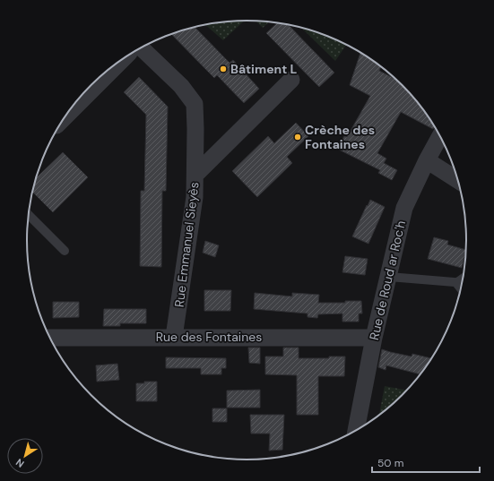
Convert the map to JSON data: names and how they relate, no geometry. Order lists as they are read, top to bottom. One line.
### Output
{"streets":{"street":["Rue Emmanuel Sieyès","Rue de Roud ar Roc'h","Rue des Fontaines"]},"crossings":[["Rue Emmanuel Sieyès","Rue des Fontaines"],["Rue de Roud ar Roc'h","Rue des Fontaines"]],"places":["Bâtiment L","Crèche des Fontaines"],"scale_bar":"50 m","north":"bottom left"}
